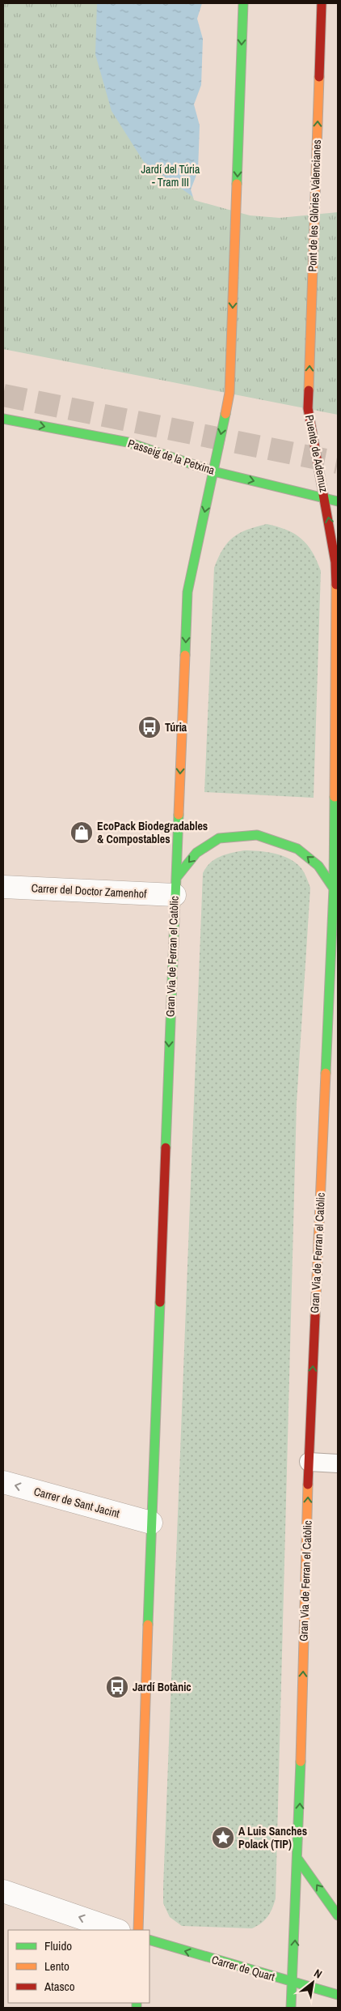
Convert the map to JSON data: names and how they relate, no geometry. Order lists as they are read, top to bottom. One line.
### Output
{"streets":{"main road":["Pont de les Glòries Valencianes","Puente de Ademuz","Passeig de la Petxina","Gran Via de Ferran el Catòlic","Carrer de Quart"],"street":["Carrer del Doctor Zamenhof","Carrer de Sant Jacint"]},"crossings":[["Pont de les Glòries Valencianes","Puente de Ademuz"],["Puente de Ademuz","Passeig de la Petxina"],["Puente de Ademuz","Gran Via de Ferran el Catòlic"],["Passeig de la Petxina","Gran Via de Ferran el Catòlic"],["Carrer del Doctor Zamenhof","Gran Via de Ferran el Catòlic"],["Gran Via de Ferran el Catòlic","Carrer de Sant Jacint"],["Gran Via de Ferran el Catòlic","Carrer de Quart"]],"one_way":["Passeig de la Petxina","Carrer de Sant Jacint","Carrer de Quart"],"parks":["Jardí del Túria - Tram III"],"places":{"bus stop":["Túria","Jardí Botànic"],"shop":["EcoPack Biodegradables & Compostables"],"place":["A Luis Sanches Polack (TIP)"]},"legend":["Fluido","Lento","Atasco"],"north":"top right"}
